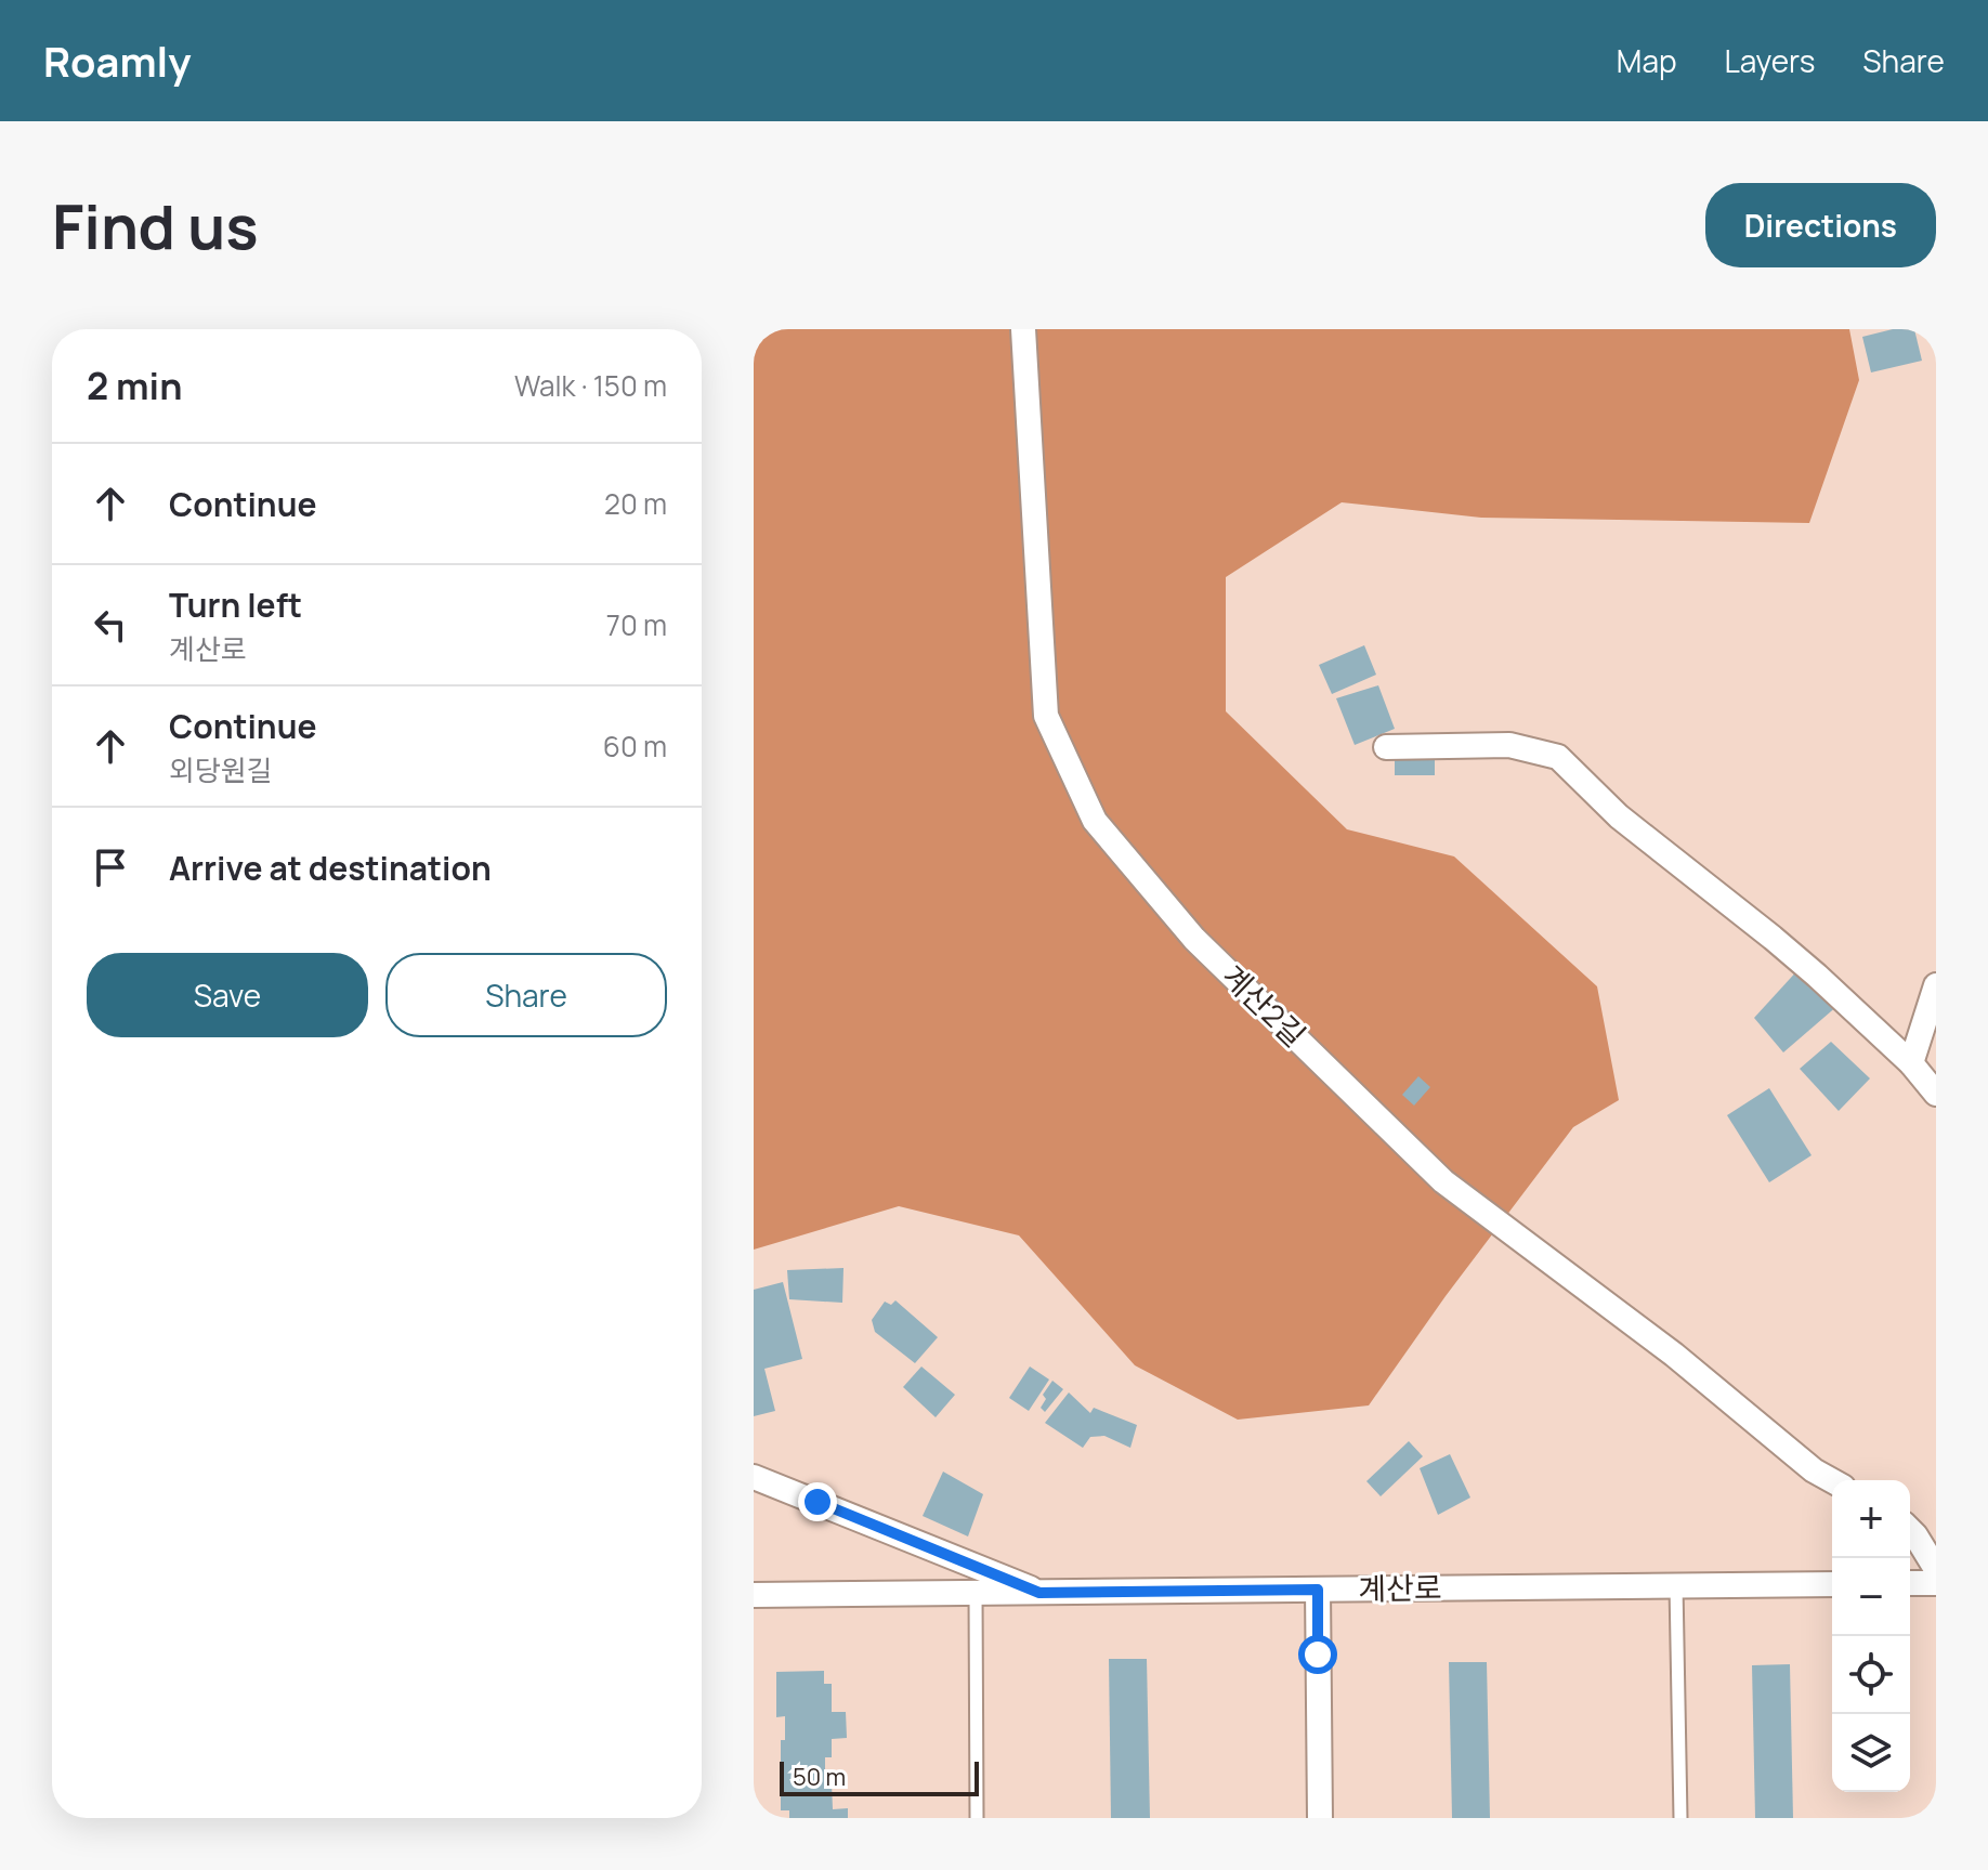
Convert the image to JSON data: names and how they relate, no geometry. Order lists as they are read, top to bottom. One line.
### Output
{"streets":{"street":["계산2길","계산로"]},"scale_bar":"50 m","page":{"header":"Roamly","nav":["Map","Layers","Share"],"buttons":["Directions",["Save","Share"]],"title":"Find us","heading":["2 min","Walk · 150 m"],"list":[["Continue","20 m"],["Turn left","계산로","70 m"],["Continue","외당원길","60 m"],"Arrive at destination"],"map_buttons":["+","−"],"scale":"50 m"}}
